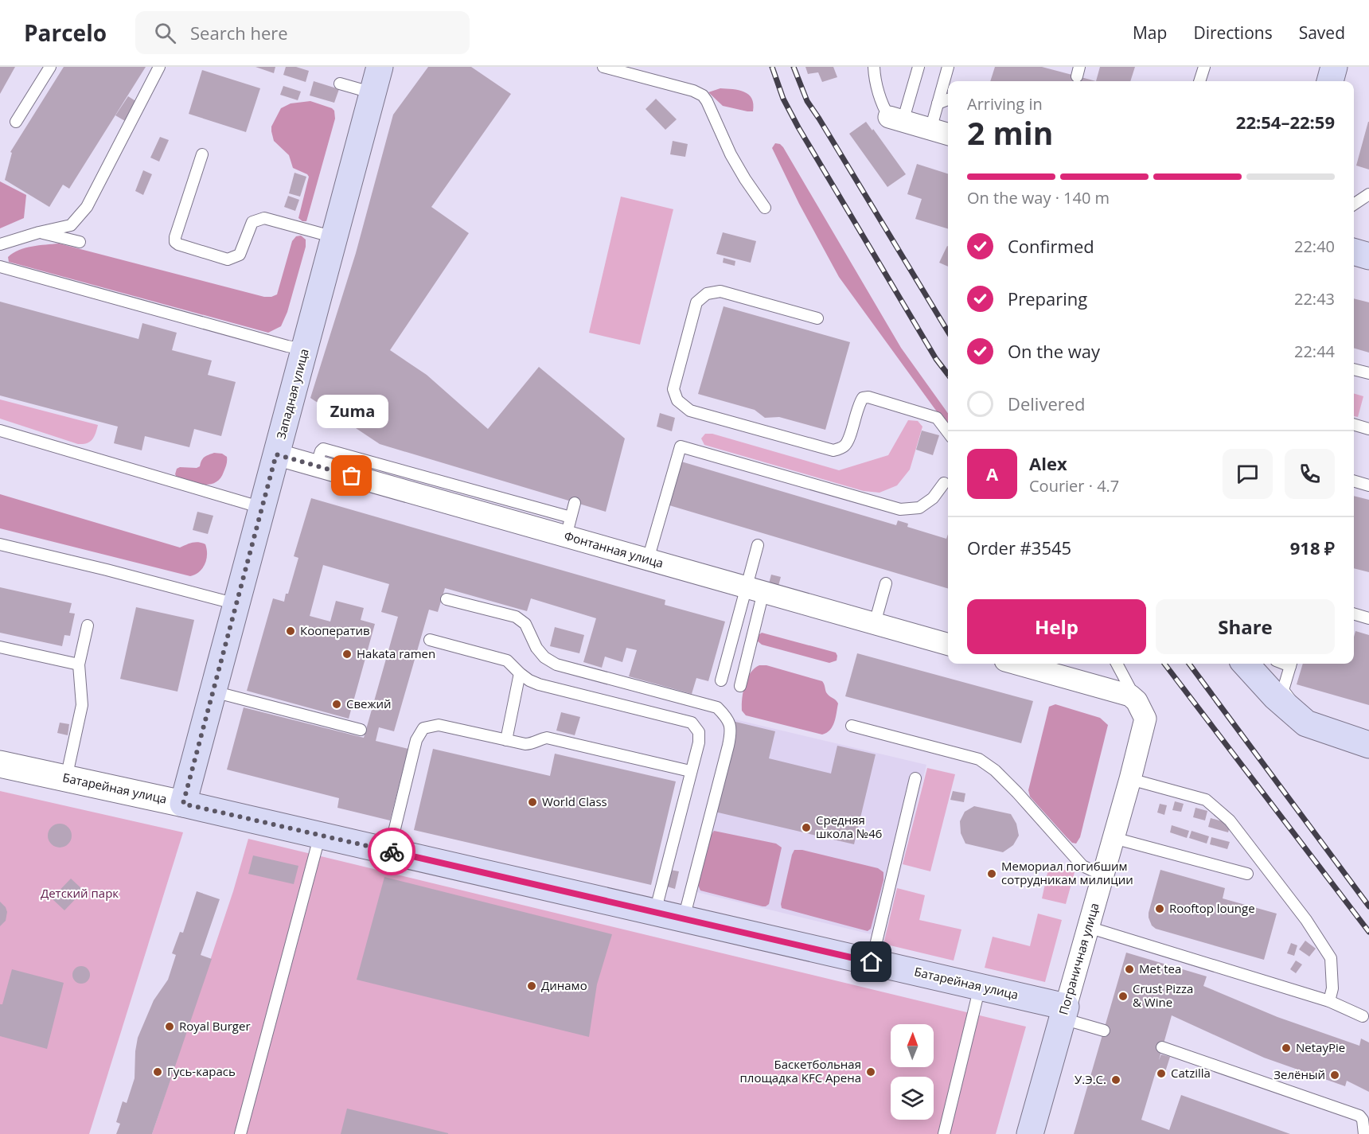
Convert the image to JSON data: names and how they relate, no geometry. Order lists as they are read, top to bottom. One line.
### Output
{"streets":{"main road":["Западная улица","Батарейная улица","Пограничная улица"],"street":["Фонтанная улица"]},"crossings":[["Западная улица","Фонтанная улица"],["Западная улица","Батарейная улица"],["Батарейная улица","Пограничная улица"]],"parks":["Детский парк"],"places":["Zuma","Кооператив","Hakata ramen","Свежий","World Class","Средняя школа №46","Мемориал погибшим сотрудникам милиции","Rooftop lounge","Met tea","Динамо","Crust Pizza & Wine","Royal Burger","NetayPie","Гусь-карась","Баскетбольная площадка KFC Арена","Catzilla","Зелёный","У.Э.С."],"north":"top","page":{"header":"Parcelo","search":"Search here","nav":["Map","Directions","Saved"],"heading":["2 min","Arriving in","22:54–22:59"],"panel":["Alex","Courier · 4.7","Order #3545","918 ₽"],"bar":"On the way · 140 m","list":[["Confirmed","22:40"],["Preparing","22:43"],["On the way","22:44"],"Delivered"],"bubble":"Zuma","round":"A","buttons":["Help","Share"]}}
